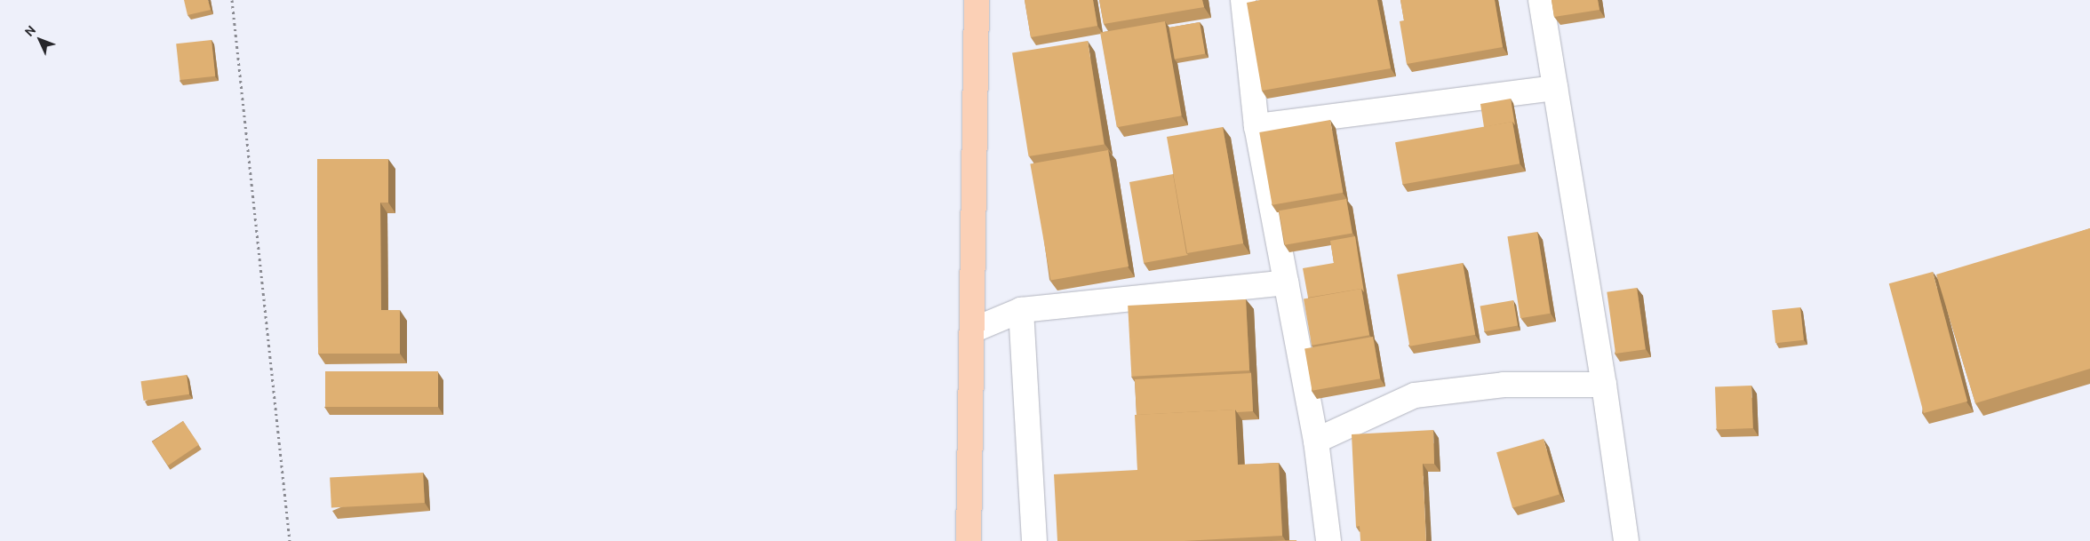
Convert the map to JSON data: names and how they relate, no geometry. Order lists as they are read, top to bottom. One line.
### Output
{"north":"top left"}
